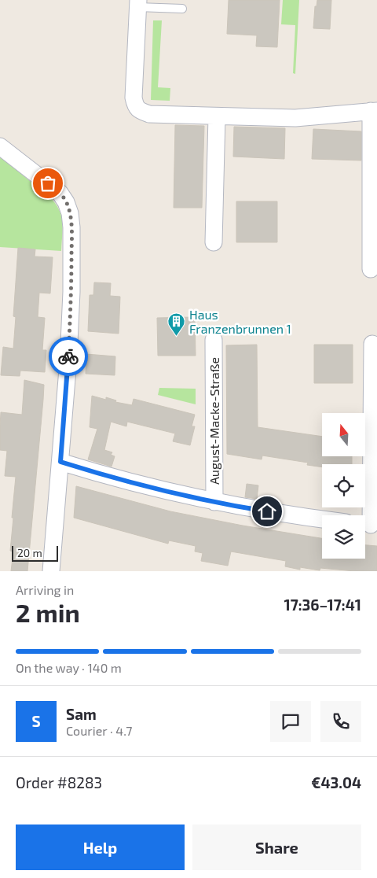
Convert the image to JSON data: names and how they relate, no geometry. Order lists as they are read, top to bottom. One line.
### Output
{"streets":{"street":["August-Macke-Straße"]},"places":{"building":["Haus Franzenbrunnen 1"]},"scale_bar":"20 m","north":"top","page":{"scale":"20 m","heading":["2 min","Arriving in","17:36–17:41"],"panel":["Sam","Courier · 4.7","Order #8283","€43.04"],"bar":"On the way · 140 m","round":"S","buttons":["Help","Share"]}}
